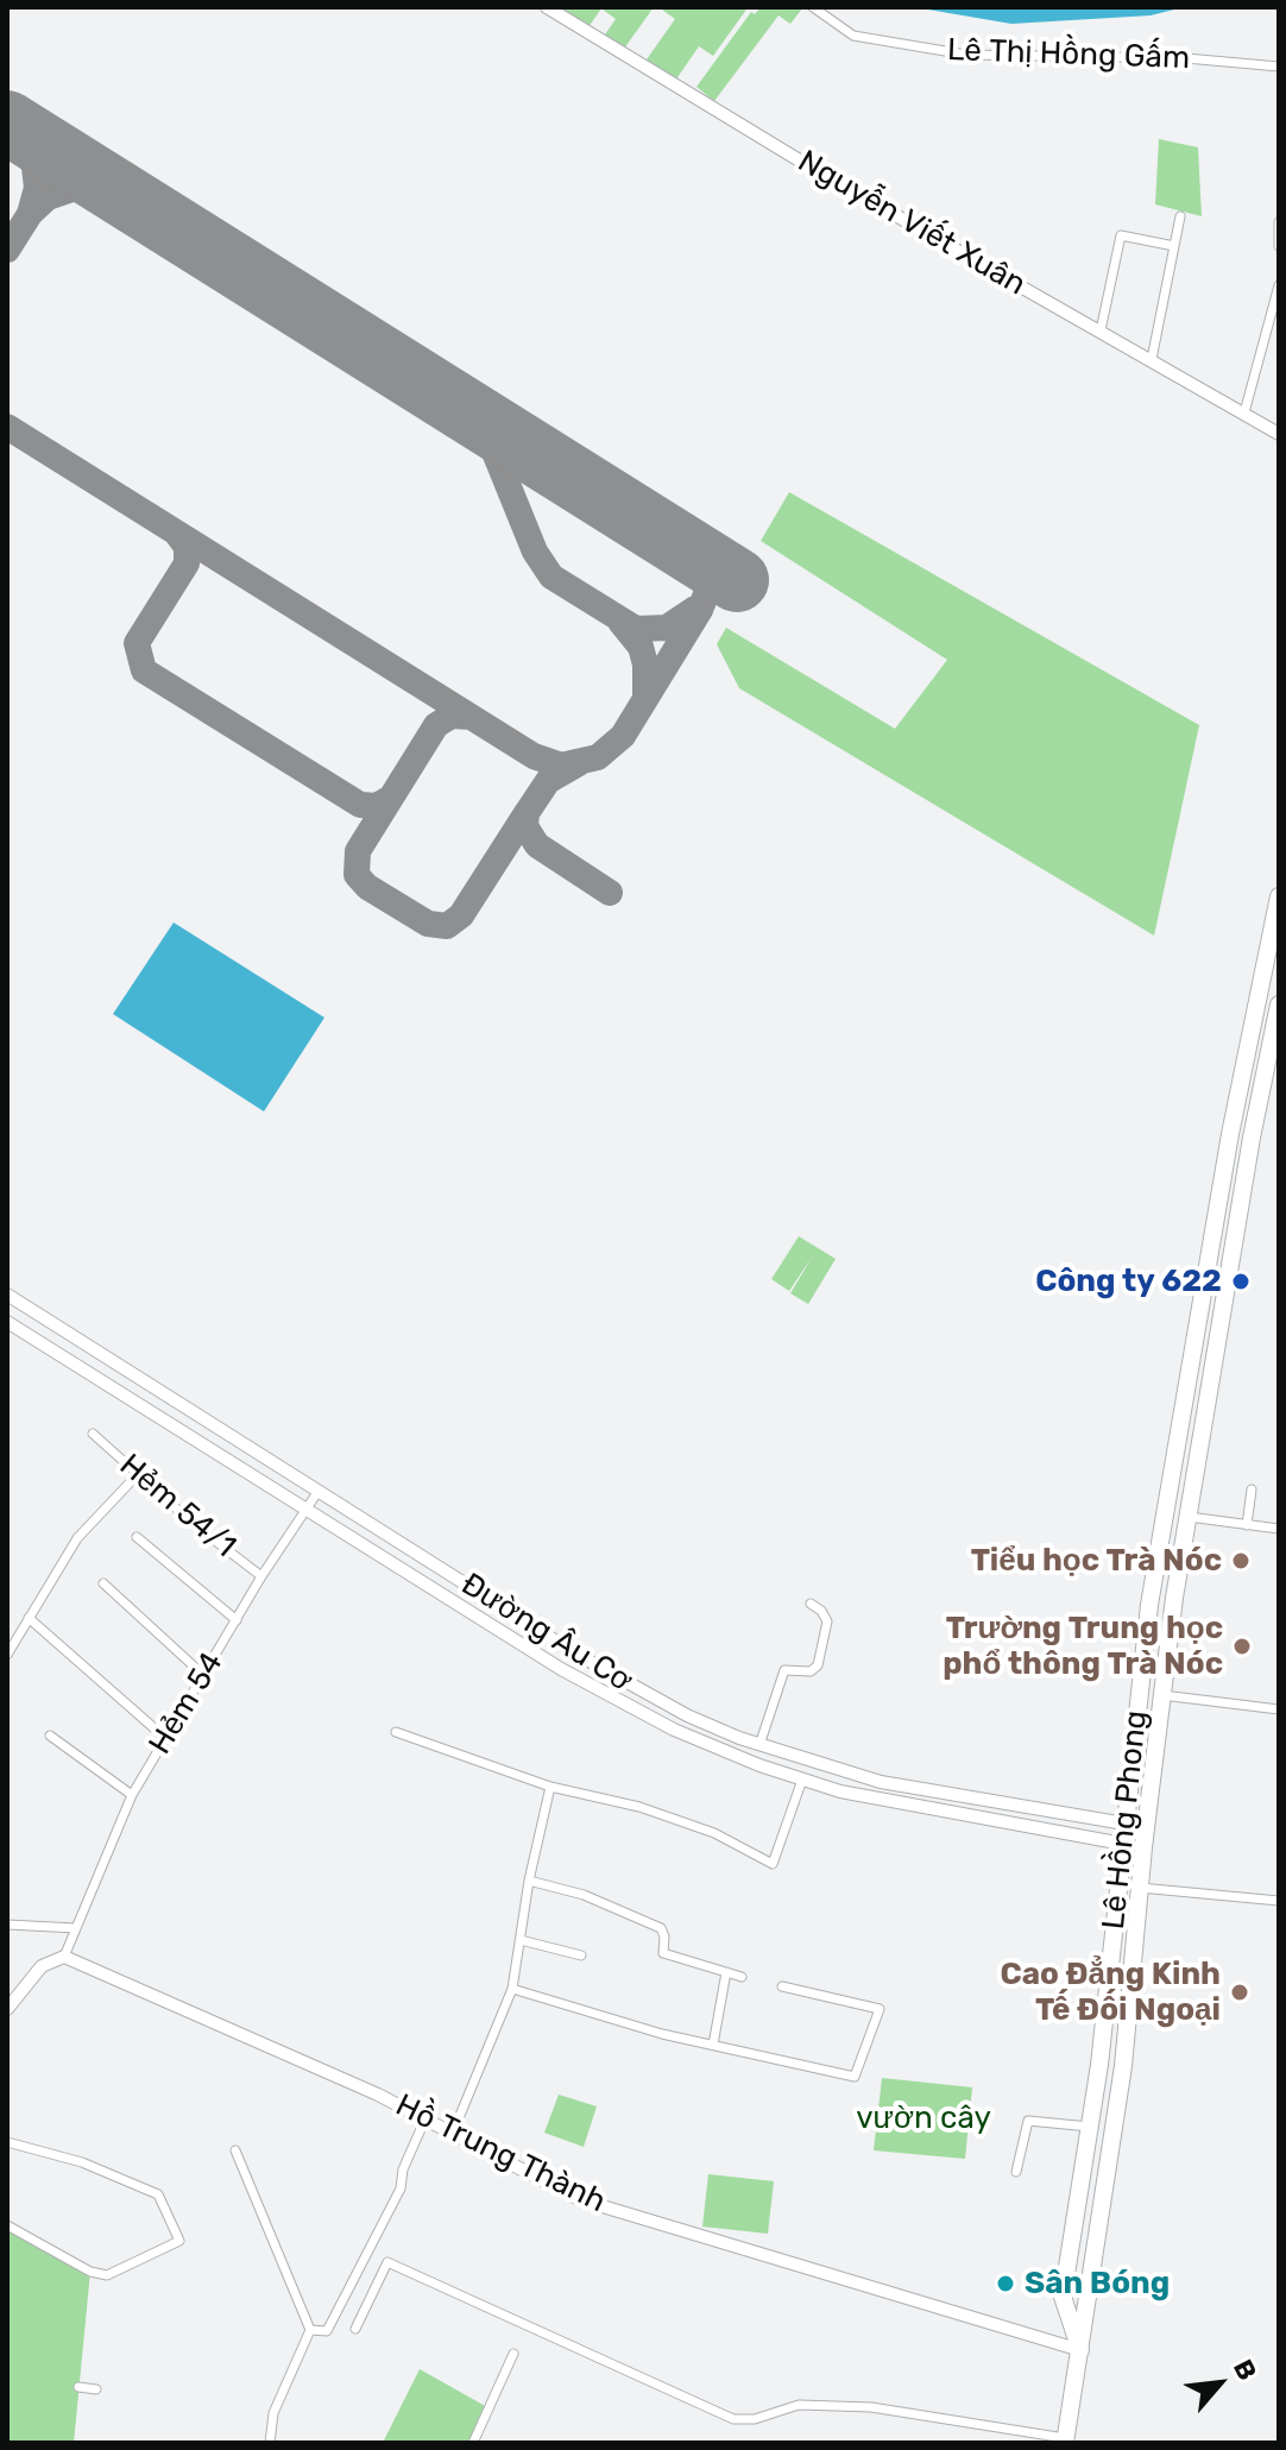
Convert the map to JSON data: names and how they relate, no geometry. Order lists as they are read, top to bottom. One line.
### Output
{"streets":{"highway":["Lê Hồng Phong"],"street":["Lê Thị Hồng Gấm","Nguyễn Viết Xuân","Hẻm 54/1","Đường Âu Cơ","Hẻm 54","Hồ Trung Thành"]},"crossings":[["Hẻm 54/1","Hẻm 54"],["Đường Âu Cơ","Hẻm 54"],["Đường Âu Cơ","Lê Hồng Phong"],["Hẻm 54","Hồ Trung Thành"],["Lê Hồng Phong","Hồ Trung Thành"]],"parks":["vườn cây"],"places":["Công ty 622","Tiểu học Trà Nóc","Trường Trung học phổ thông Trà Nóc","Cao Đẳng Kinh Tế Đối Ngoại","Sân Bóng"],"north":"top right"}
